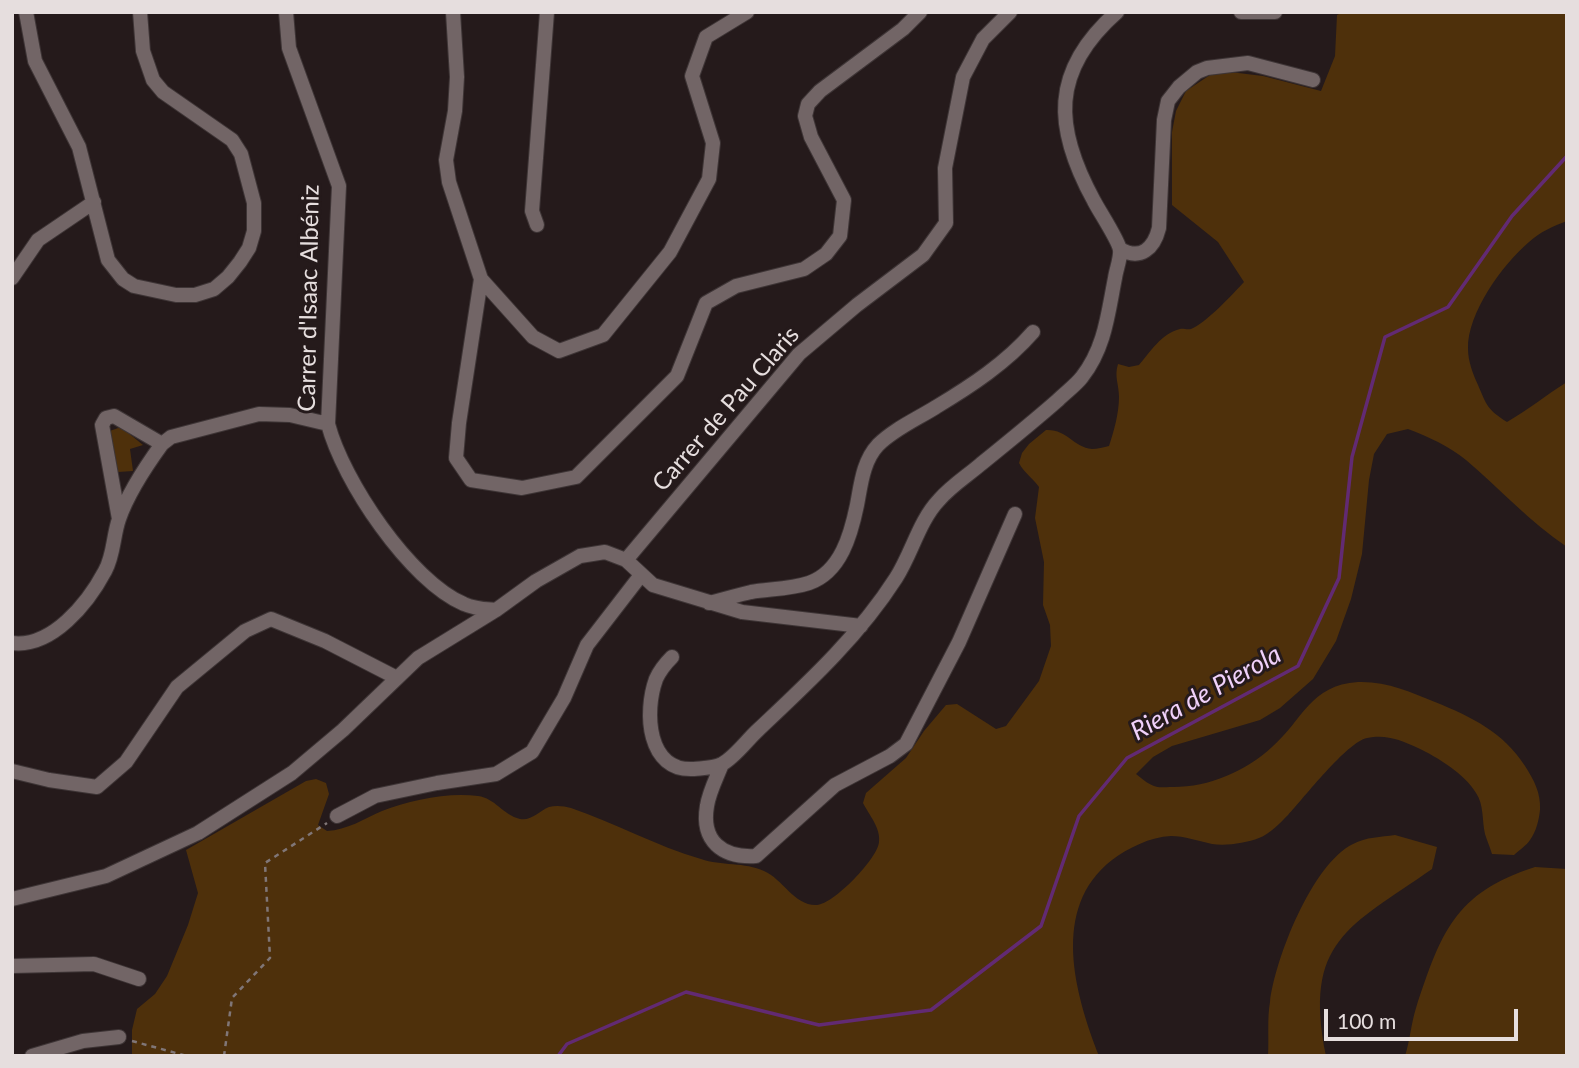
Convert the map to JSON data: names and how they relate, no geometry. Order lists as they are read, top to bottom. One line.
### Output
{"streets":{"street":["Carrer d'Isaac Albéniz","Carrer de Pau Claris"]},"water":["Riera de Pierola"],"scale_bar":"100 m"}
